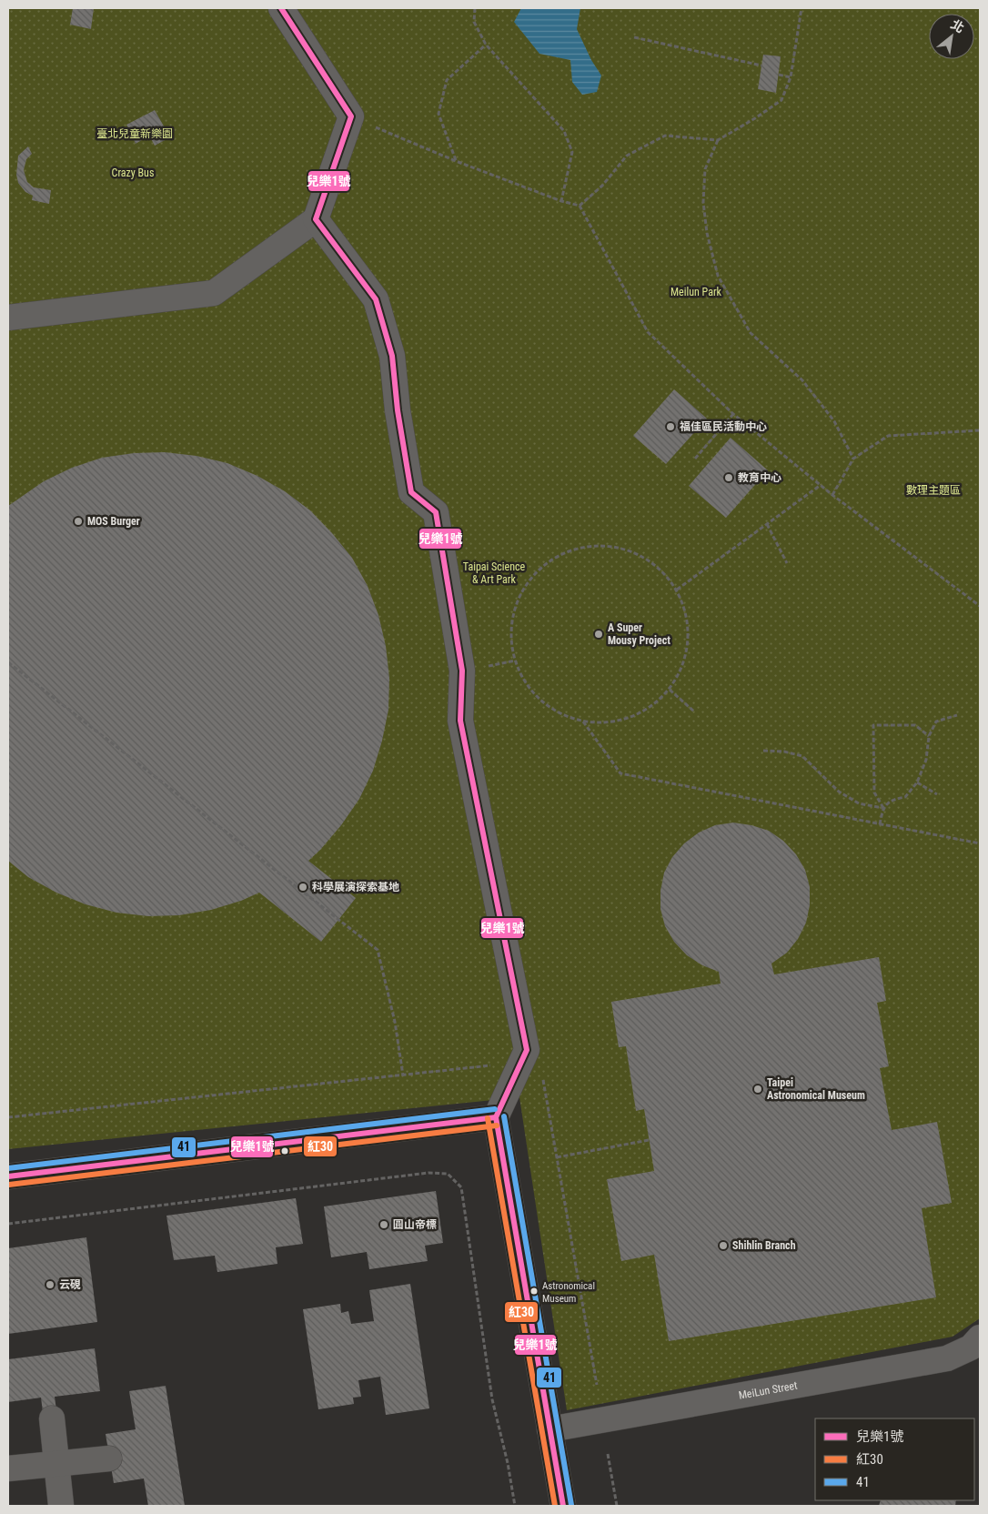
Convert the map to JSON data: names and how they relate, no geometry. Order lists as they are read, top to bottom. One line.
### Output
{"streets":{"street":["MeiLun Street"]},"parks":["臺北兒童新樂園","Crazy Bus","Meilun Park","數理主題區","Taipai Science & Art Park"],"places":["福佳區民活動中心","教育中心","MOS Burger","A Super Mousy Project","科學展演探索基地","Taipei Astronomical Museum","圓山帝標","Shihlin Branch","云硯","Astronomical Museum"],"lines":["transit line 兒樂1號","transit line 41","transit line 紅30"],"legend":["兒樂1號","紅30","41"],"north":"top right"}
